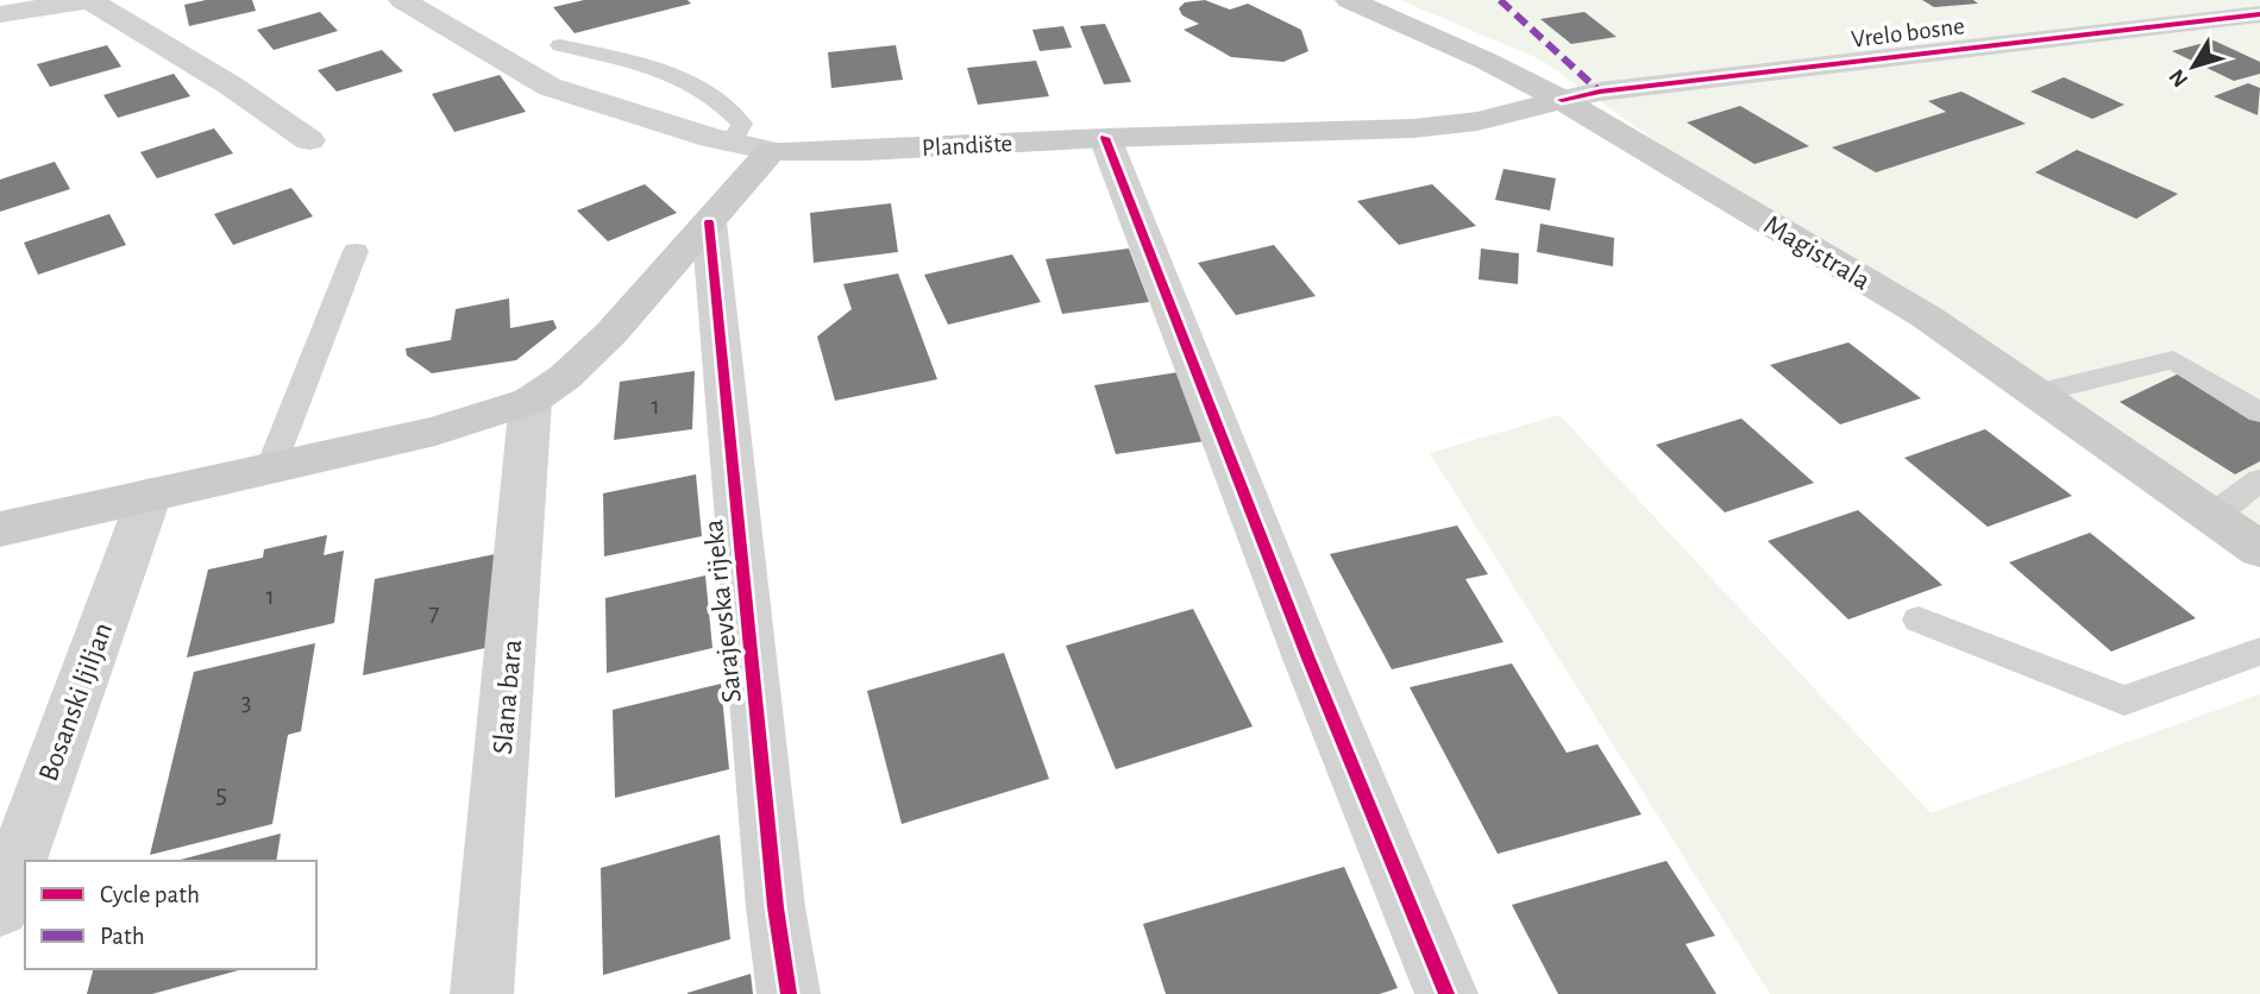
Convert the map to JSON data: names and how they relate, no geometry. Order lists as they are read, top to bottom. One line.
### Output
{"streets":{"main road":["Plandište","Magistrala"],"street":["Vrelo bosne","Sarajevska rijeka","Slana bara","Bosanski ljiljan"]},"crossings":[["Vrelo bosne","Plandište"],["Vrelo bosne","Magistrala"],["Plandište","Magistrala"]],"house_numbers":["1","1","7","3","5"],"legend":["Cycle path","Path"],"north":"bottom left"}
